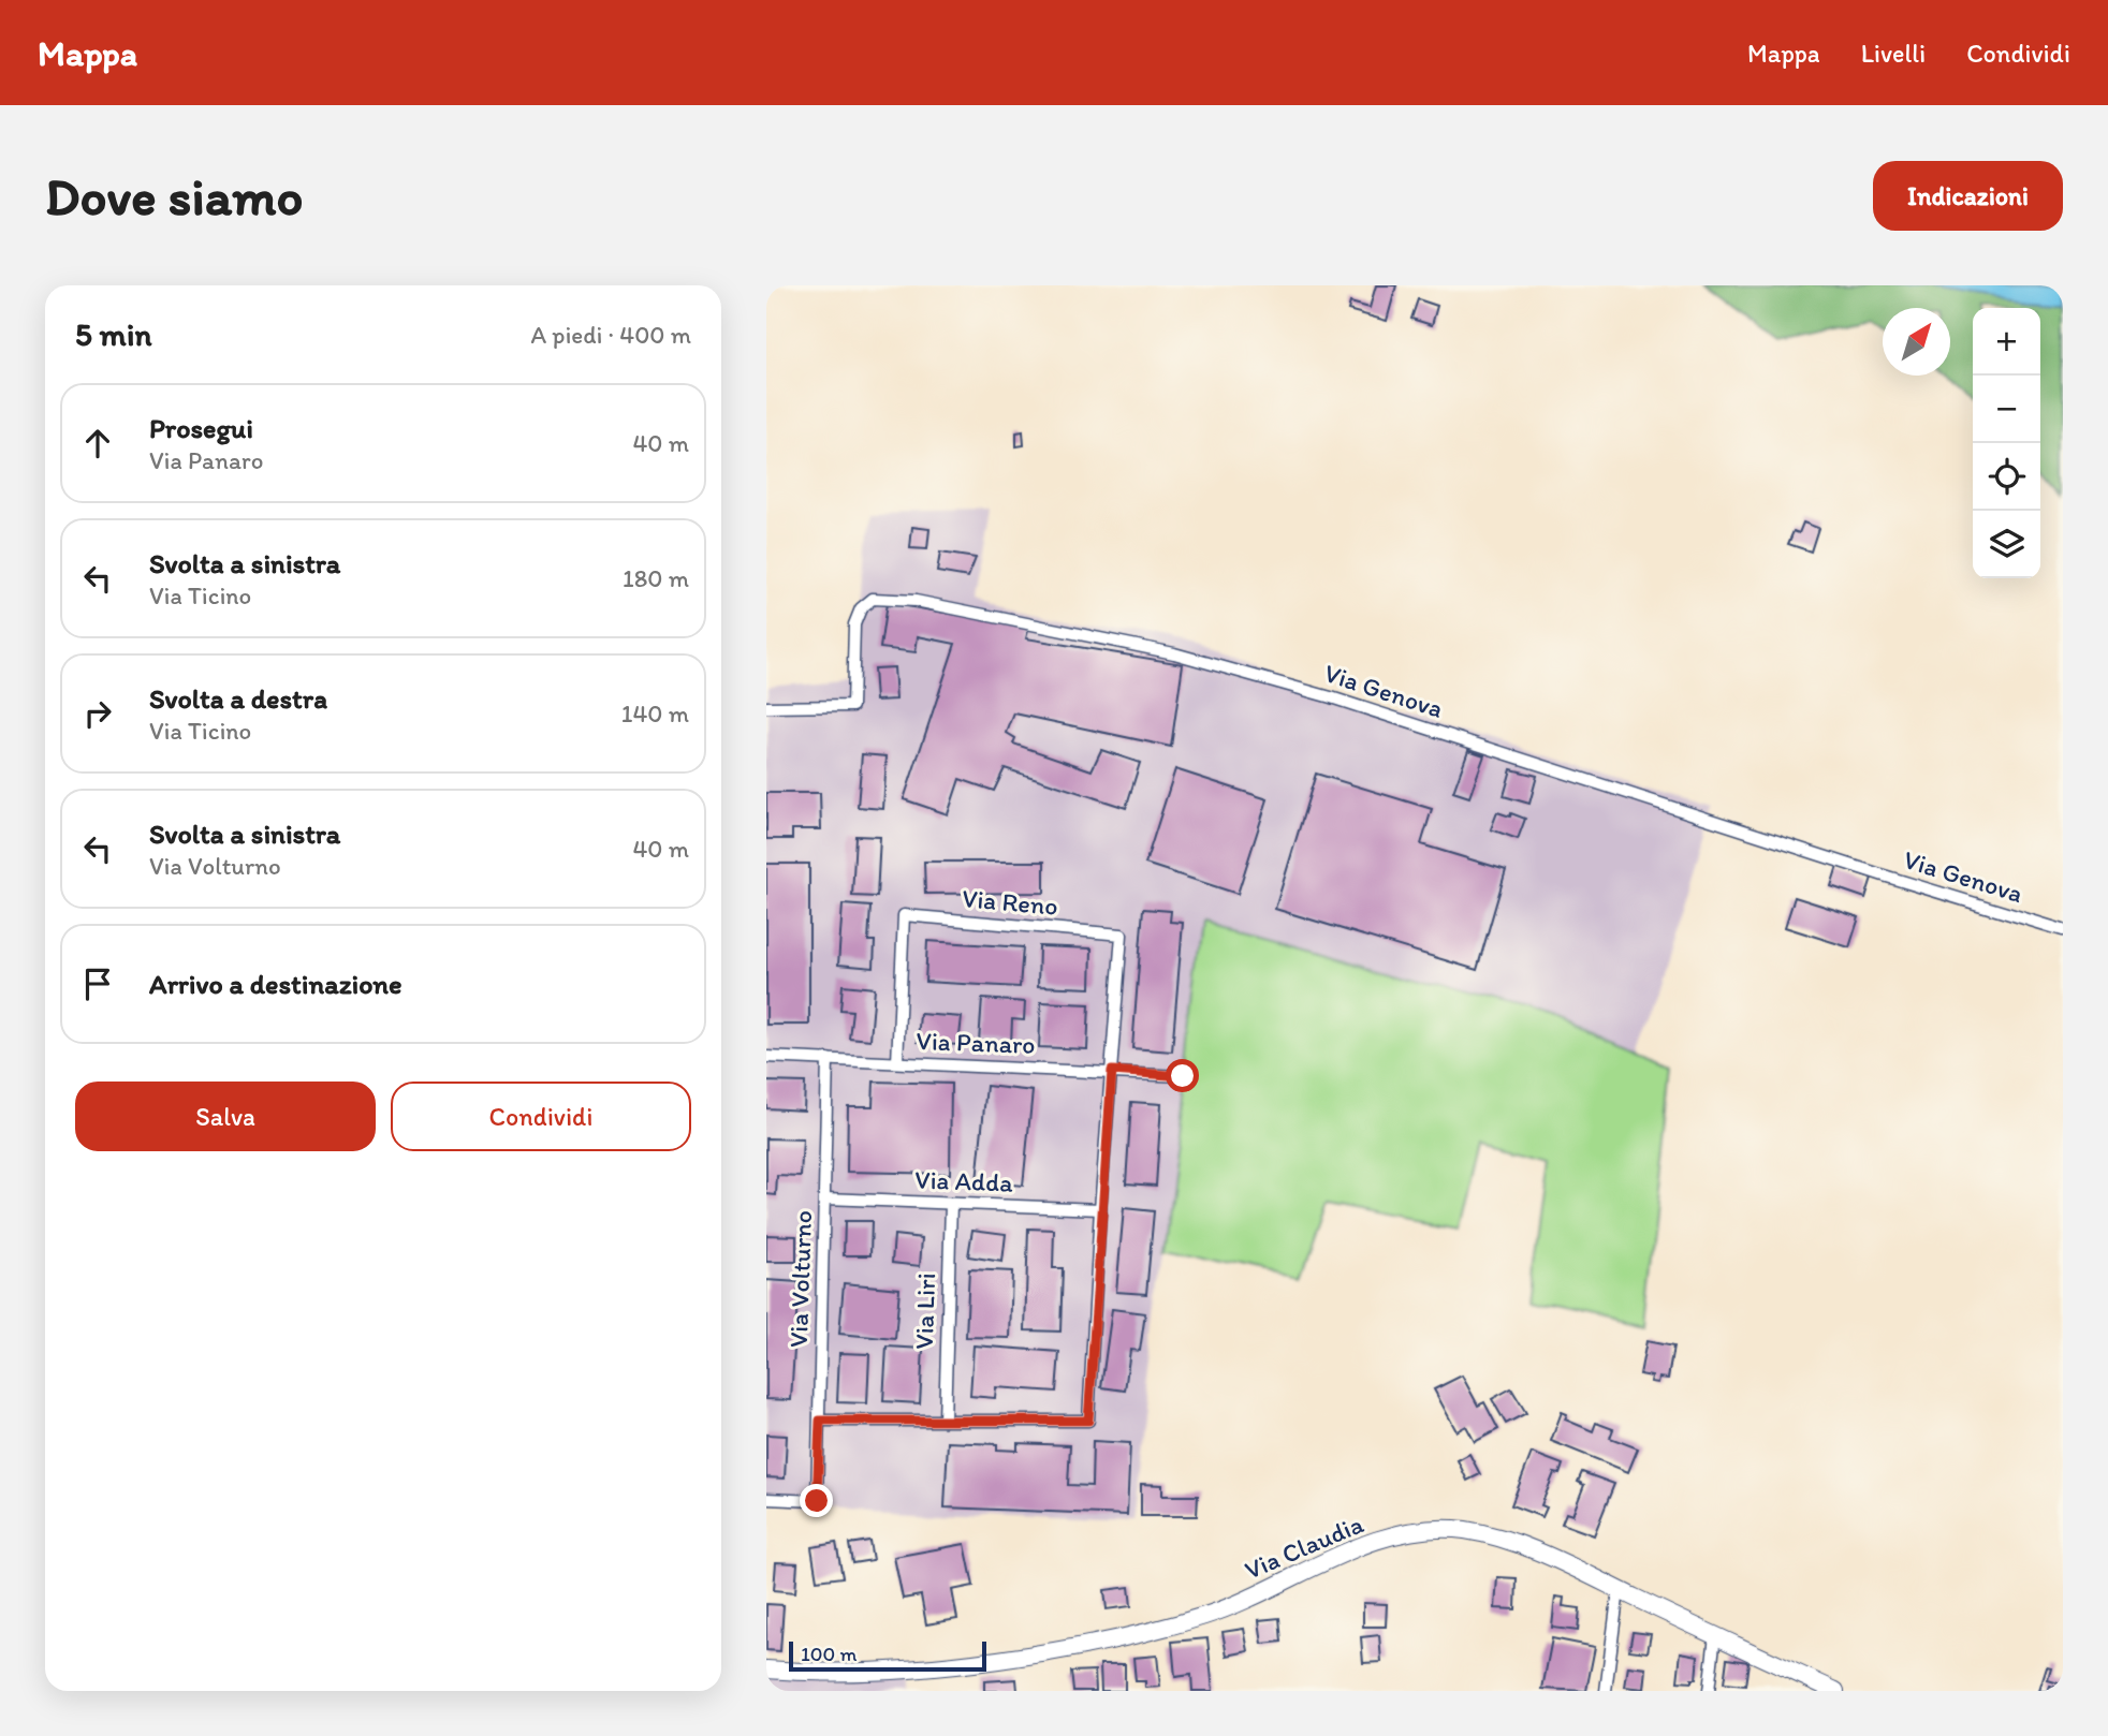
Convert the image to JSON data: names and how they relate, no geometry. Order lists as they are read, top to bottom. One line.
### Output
{"streets":{"main road":["Via Claudia"],"street":["Via Genova","Via Reno","Via Panaro","Via Adda","Via Volturno","Via Liri"]},"crossings":[["Via Reno","Via Panaro"],["Via Panaro","Via Volturno"],["Via Adda","Via Volturno"],["Via Adda","Via Liri"]],"scale_bar":"100 m","north":"top right","page":{"header":"Mappa","nav":["Mappa","Livelli","Condividi"],"buttons":["Indicazioni",["Salva","Condividi"]],"title":"Dove siamo","heading":["5 min","A piedi · 400 m"],"map_buttons":["+","−"],"list":[["Prosegui","Via Panaro","40 m"],["Svolta a sinistra","Via Ticino","180 m"],["Svolta a destra","Via Ticino","140 m"],["Svolta a sinistra","Via Volturno","40 m"],"Arrivo a destinazione"],"scale":"100 m"}}
